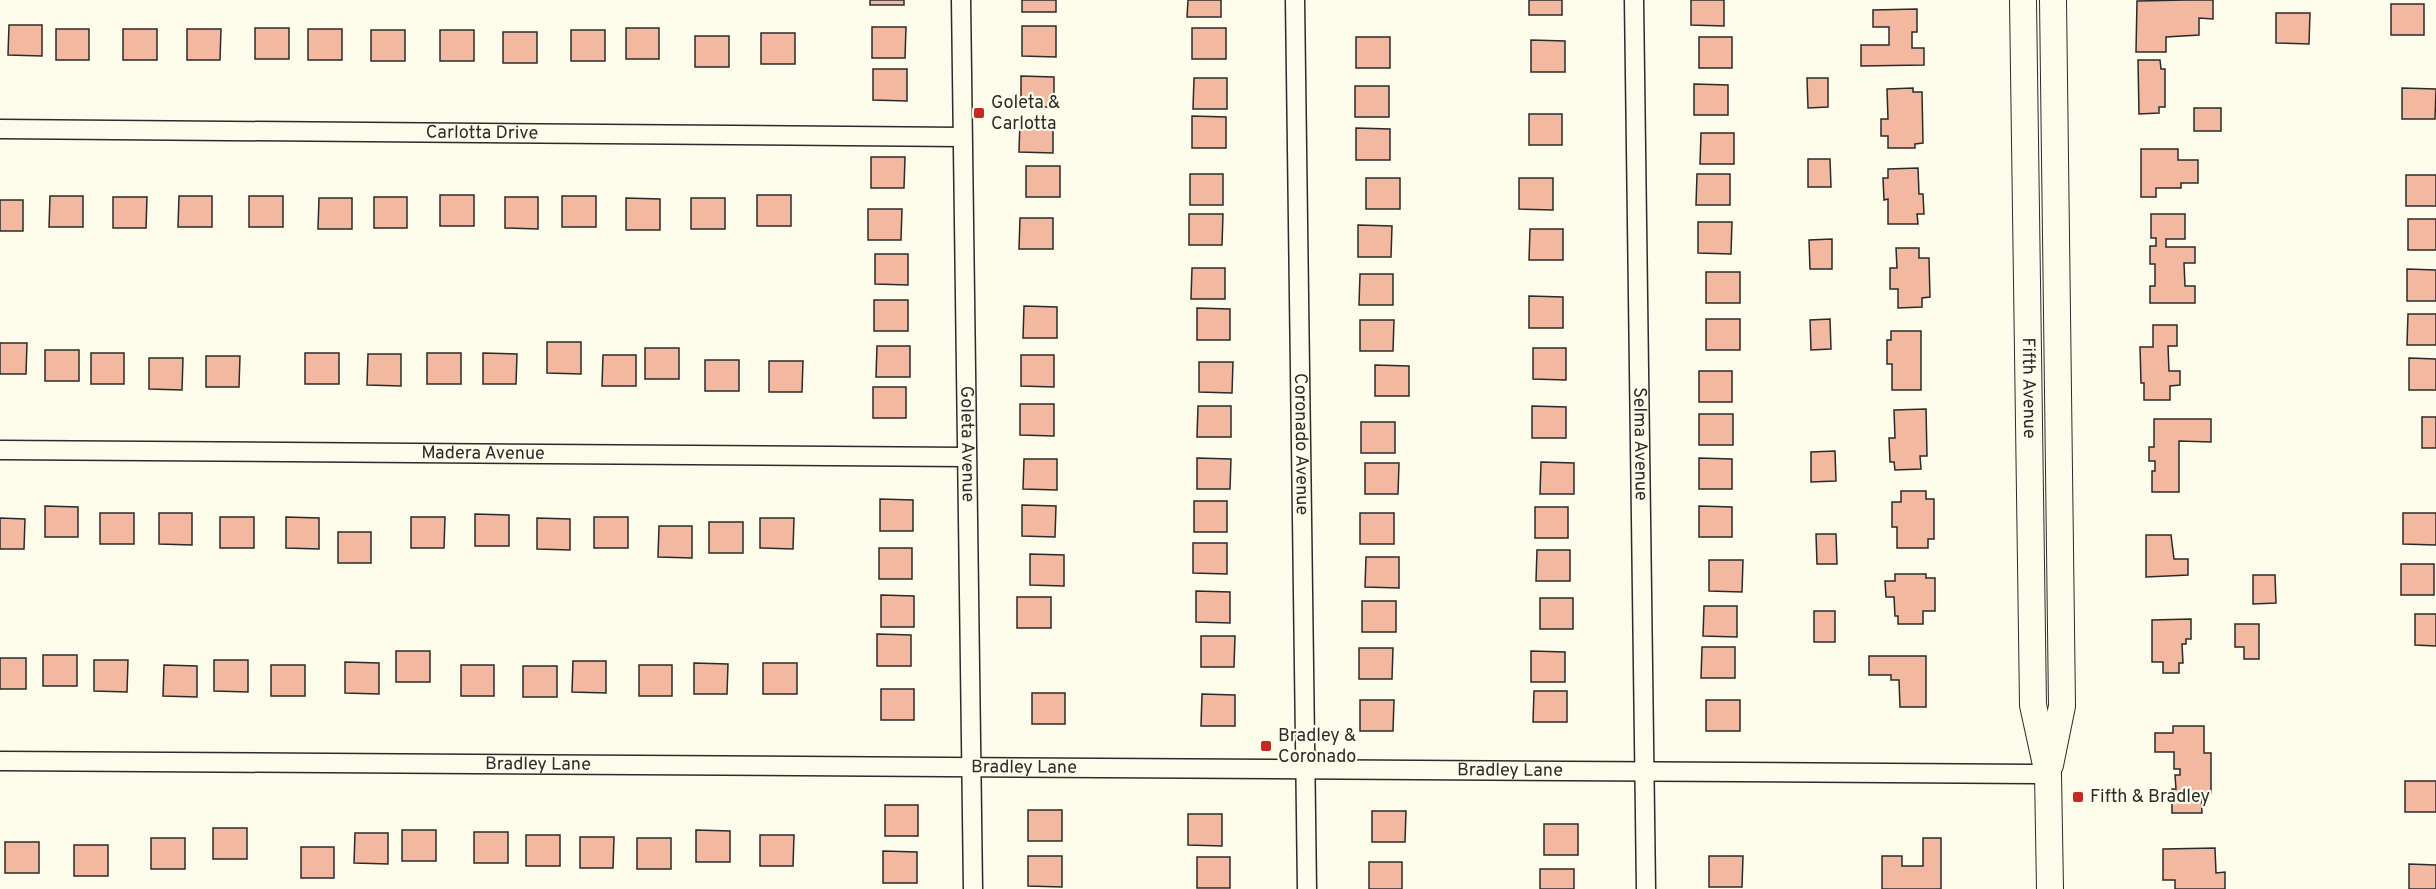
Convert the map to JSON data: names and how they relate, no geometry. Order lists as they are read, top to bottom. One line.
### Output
{"streets":{"street":["Carlotta Drive","Fifth Avenue","Selma Avenue","Goleta Avenue","Coronado Avenue","Madera Avenue","Bradley Lane"]},"crossings":[["Carlotta Drive","Goleta Avenue"],["Fifth Avenue","Bradley Lane"],["Selma Avenue","Bradley Lane"],["Goleta Avenue","Madera Avenue"],["Goleta Avenue","Bradley Lane"],["Coronado Avenue","Bradley Lane"]],"places":{"transit":["Goleta & Carlotta","Bradley & Coronado","Fifth & Bradley"]}}
